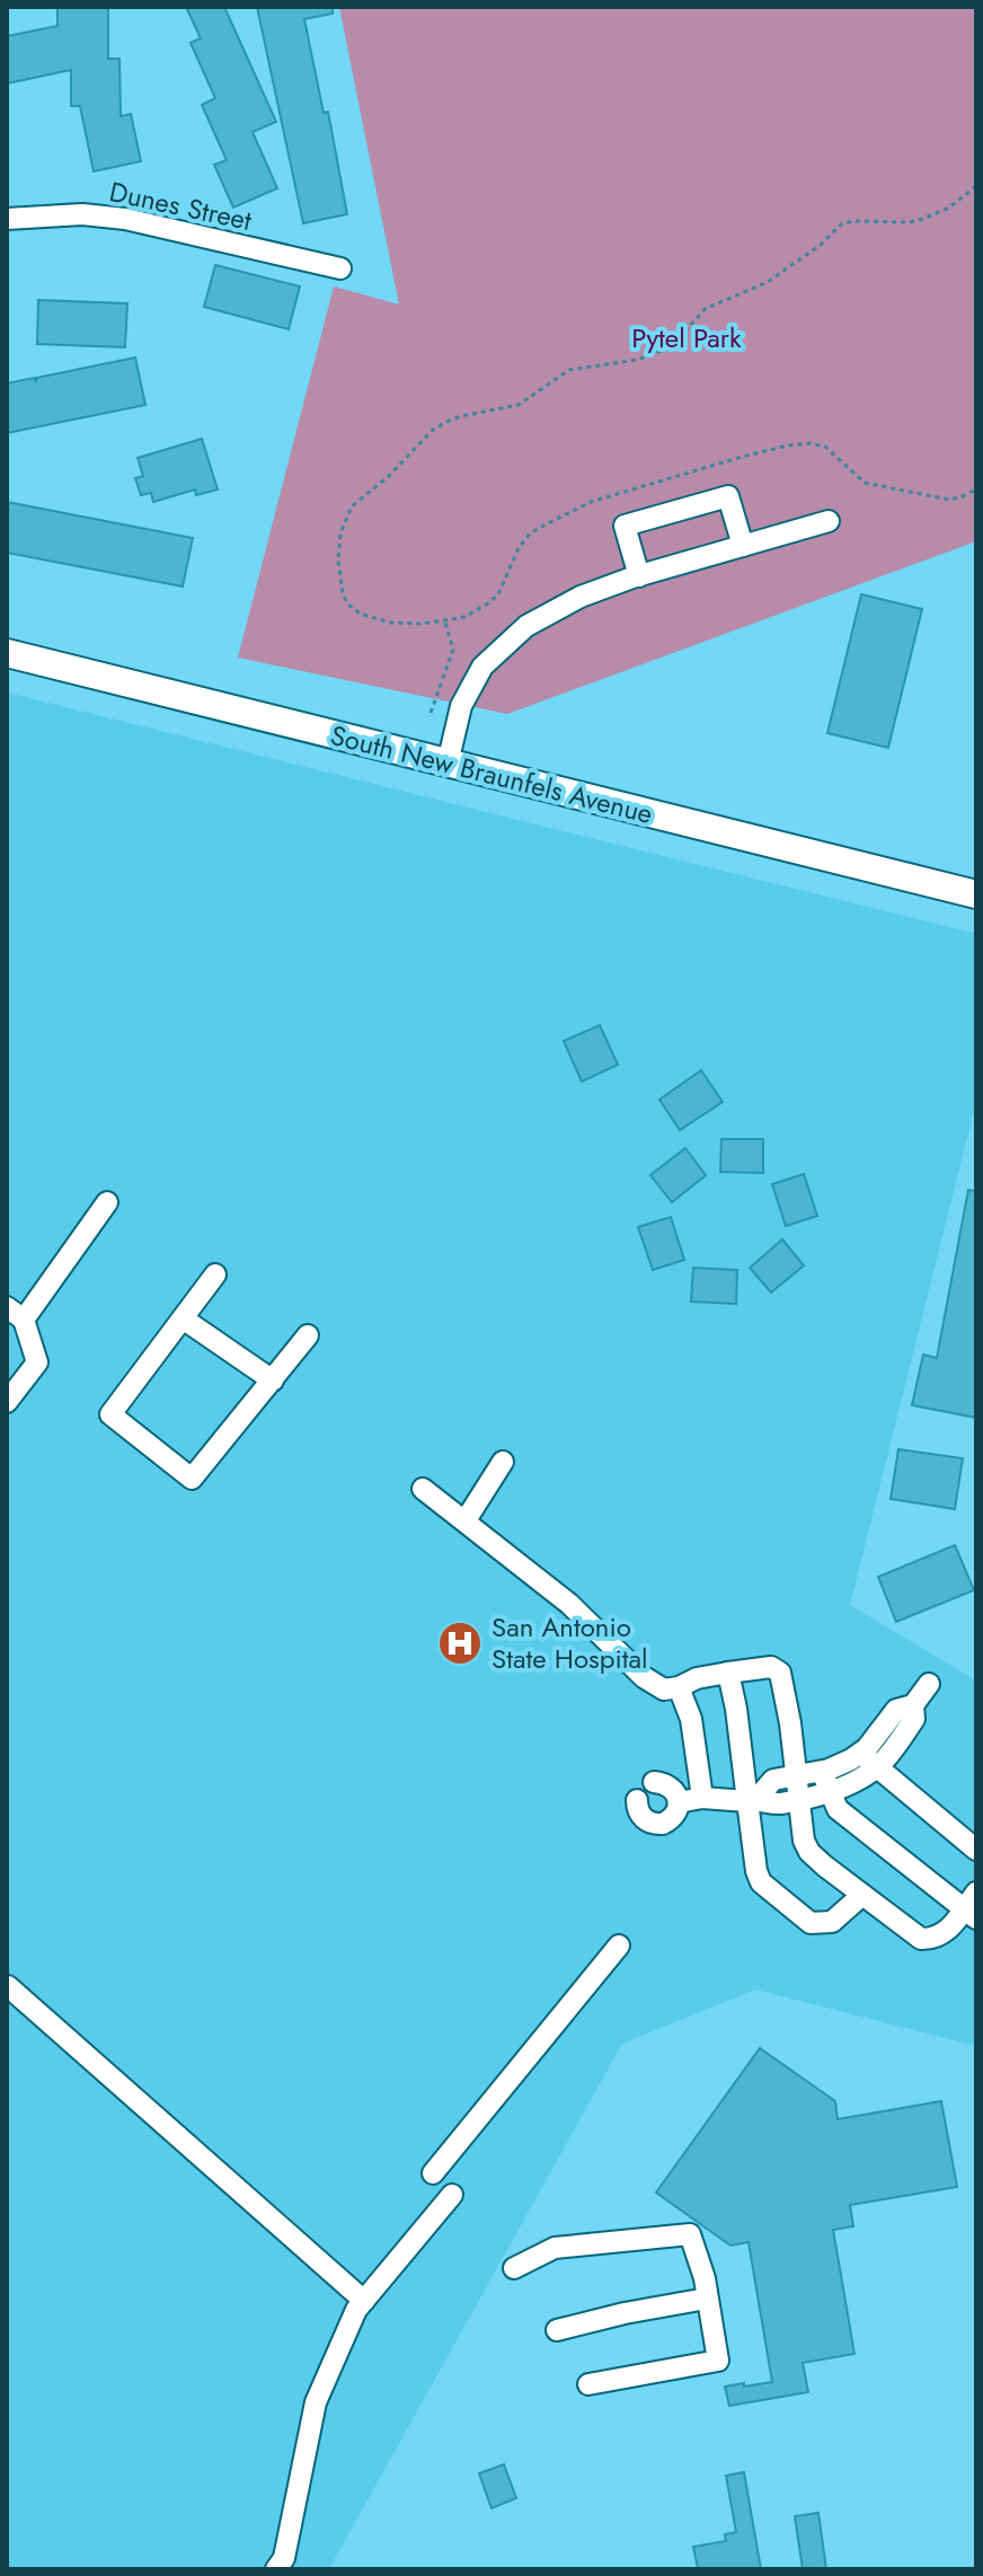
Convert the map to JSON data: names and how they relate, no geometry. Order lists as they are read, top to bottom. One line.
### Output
{"streets":{"main road":["South New Braunfels Avenue"],"street":["Dunes Street"]},"parks":["Pytel Park"],"places":{"hospital":["San Antonio State Hospital"]}}
